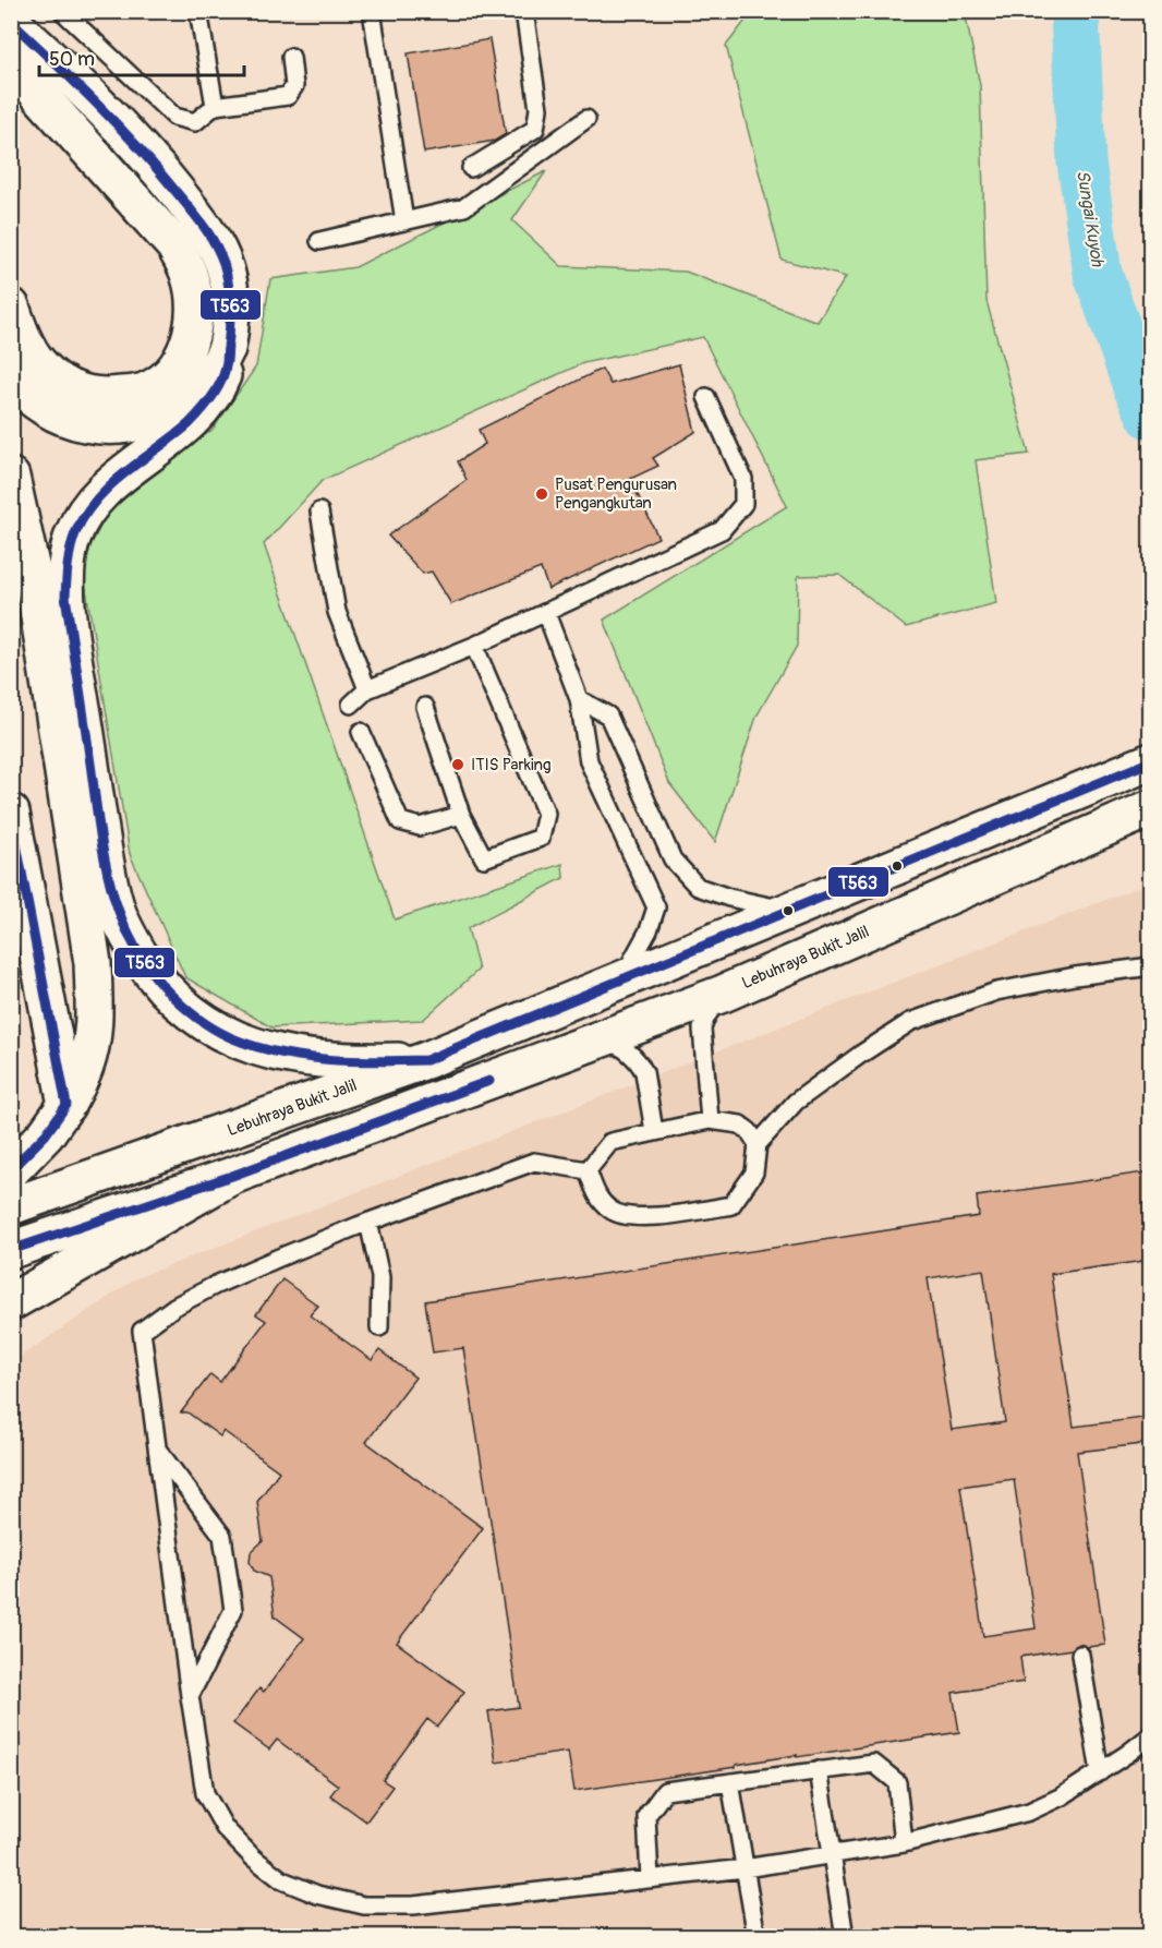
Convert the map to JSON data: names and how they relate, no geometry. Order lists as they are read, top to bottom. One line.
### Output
{"streets":{"main road":["Lebuhraya Bukit Jalil"]},"water":["Sungai Kuyoh"],"places":["Pusat Pengurusan Pengangkutan","ITIS Parking"],"lines":["transit line T563"],"scale_bar":"50 m"}
